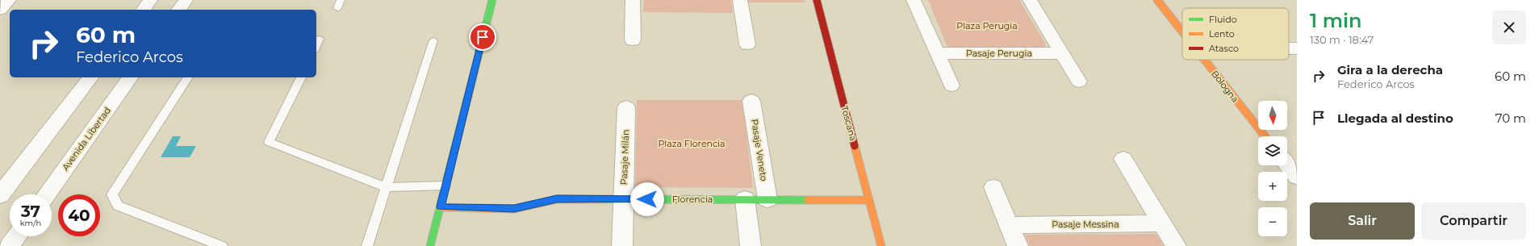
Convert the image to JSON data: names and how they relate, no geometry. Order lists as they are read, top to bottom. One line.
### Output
{"streets":{"street":["Pasaje Perugia","Bologna","Toscana","Avenida Libertad","Pasaje Veneto","Pasaje Milán","Florencia","Pasaje Messina"]},"crossings":[["Toscana","Florencia"],["Pasaje Veneto","Florencia"],["Pasaje Milán","Florencia"]],"parks":["Plaza Perugia","Plaza Florencia"],"legend":["Fluido","Lento","Atasco"],"north":"bottom","page":{"heading":["1 min","130 m · 18:47"],"turn":["60 m","Federico Arcos"],"list":[{"name":"Gira a la derecha","note":"Federico Arcos","value":"60 m"},{"name":"Llegada al destino","value":"70 m"}],"map_buttons":["+","−"],"speed":"37 km/h","limit":"40","buttons":["Salir","Compartir"]}}
